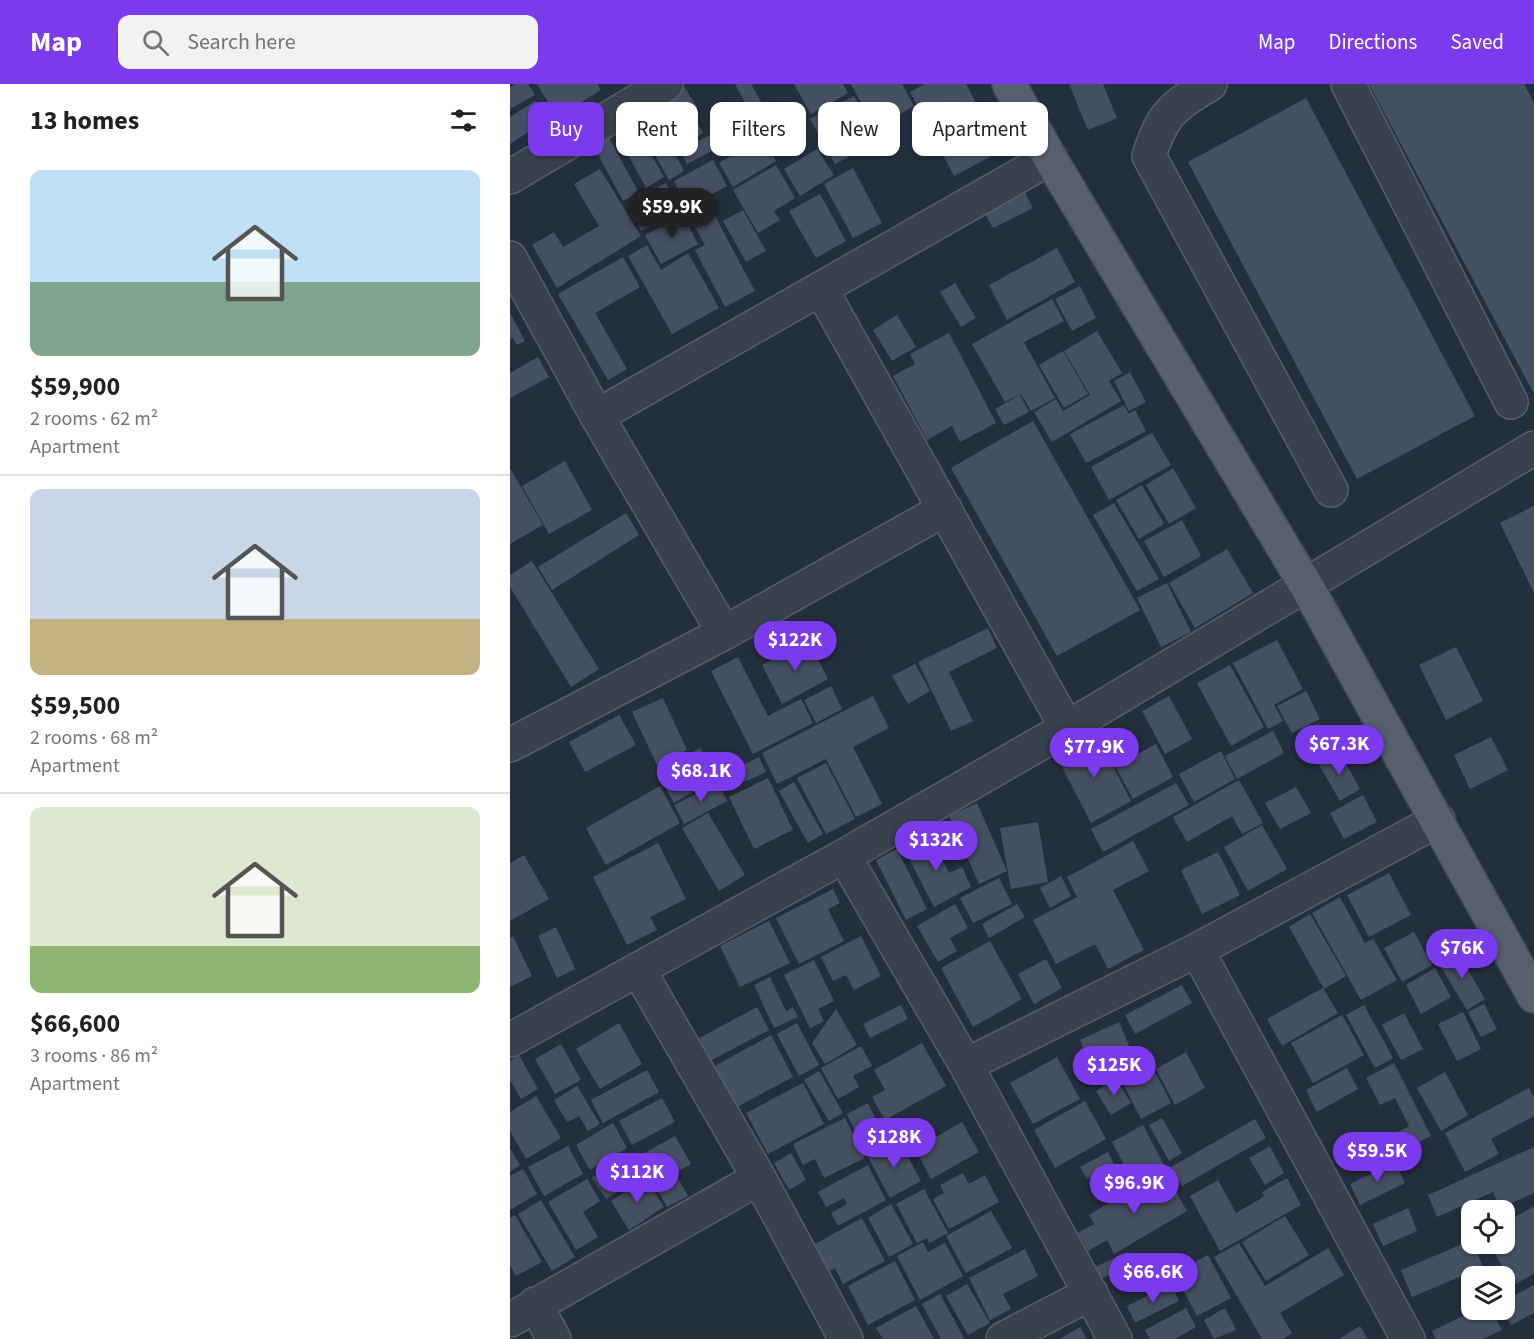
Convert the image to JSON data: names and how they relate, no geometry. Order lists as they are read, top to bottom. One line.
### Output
{"page":{"header":"Map","search":"Search here","nav":["Map","Directions","Saved"],"heading":"13 homes","chip":["Buy","Rent","Filters","New","Apartment"],"list":[{"name":"$59,900","note":"2 rooms · 62 m² · Apartment"},{"name":"$59,500","note":"2 rooms · 68 m² · Apartment"},{"name":"$66,600","note":"3 rooms · 86 m² · Apartment"}],"price":["$59.9K","$122K","$67.3K","$77.9K","$68.1K","$132K","$76K","$125K","$128K","$59.5K","$112K","$96.9K","$66.6K"]}}
